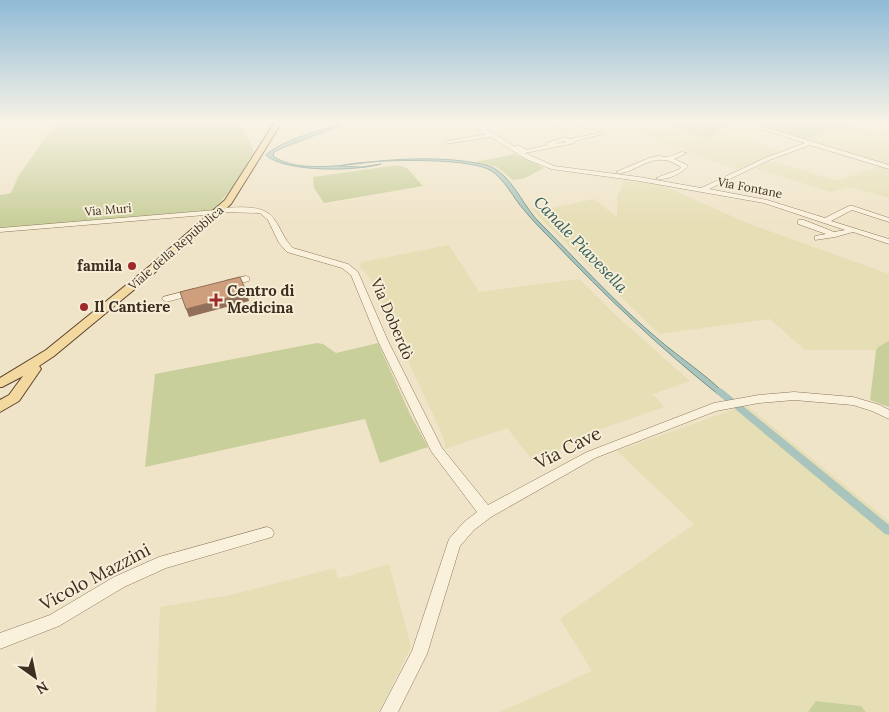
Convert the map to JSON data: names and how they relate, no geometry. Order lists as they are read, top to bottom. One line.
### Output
{"streets":{"main road":["Viale della Repubblica"],"street":["Via Fontane","Via Muri","Via Doberdò","Via Cave","Vicolo Mazzini"]},"crossings":[["Via Muri","Viale della Repubblica"],["Via Muri","Via Doberdò"],["Viale della Repubblica","Via Doberdò"],["Via Doberdò","Via Cave"]],"water":["Canale Piavesella"],"places":{"other":["famila","Il Cantiere"],"health":["Centro di Medicina"]},"north":"bottom right"}
